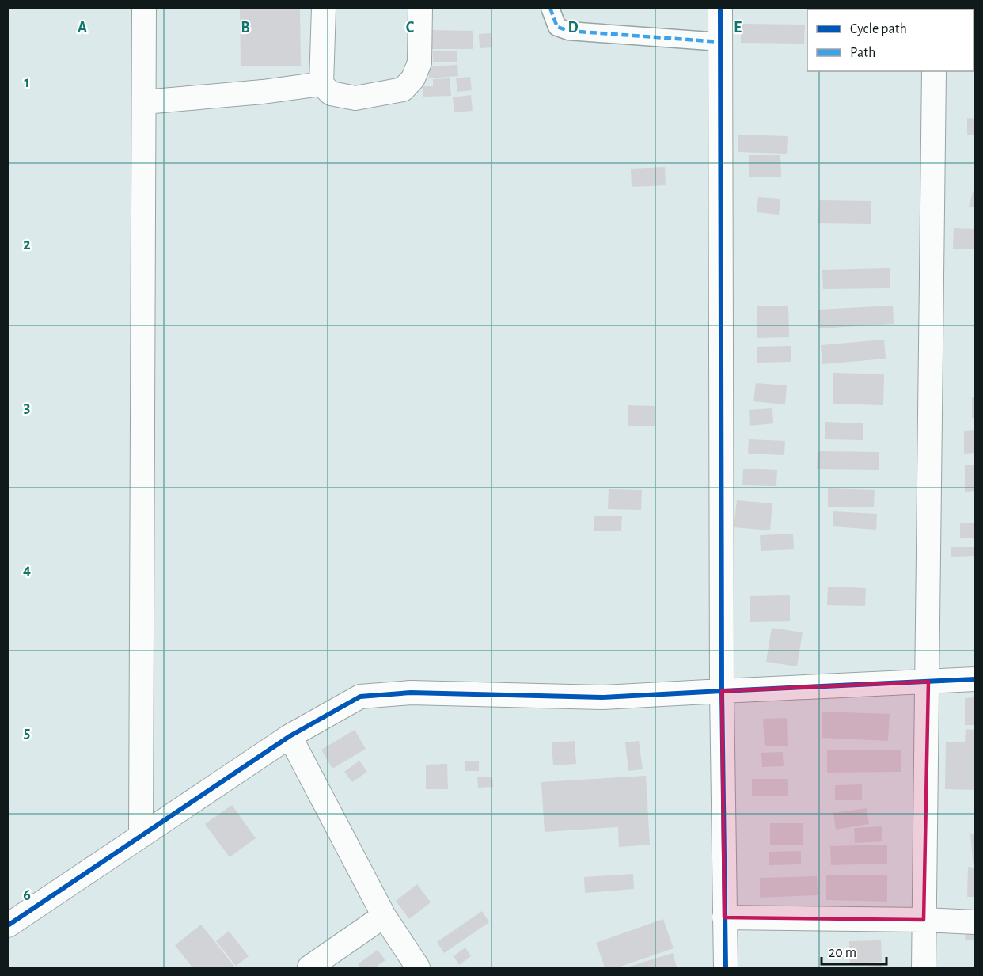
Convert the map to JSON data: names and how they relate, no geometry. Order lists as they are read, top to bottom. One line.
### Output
{"legend":["Cycle path","Path"],"scale_bar":"20 m","grid":{"columns":["A","B","C","D","E"],"rows":["1","2","3","4","5","6"]}}
